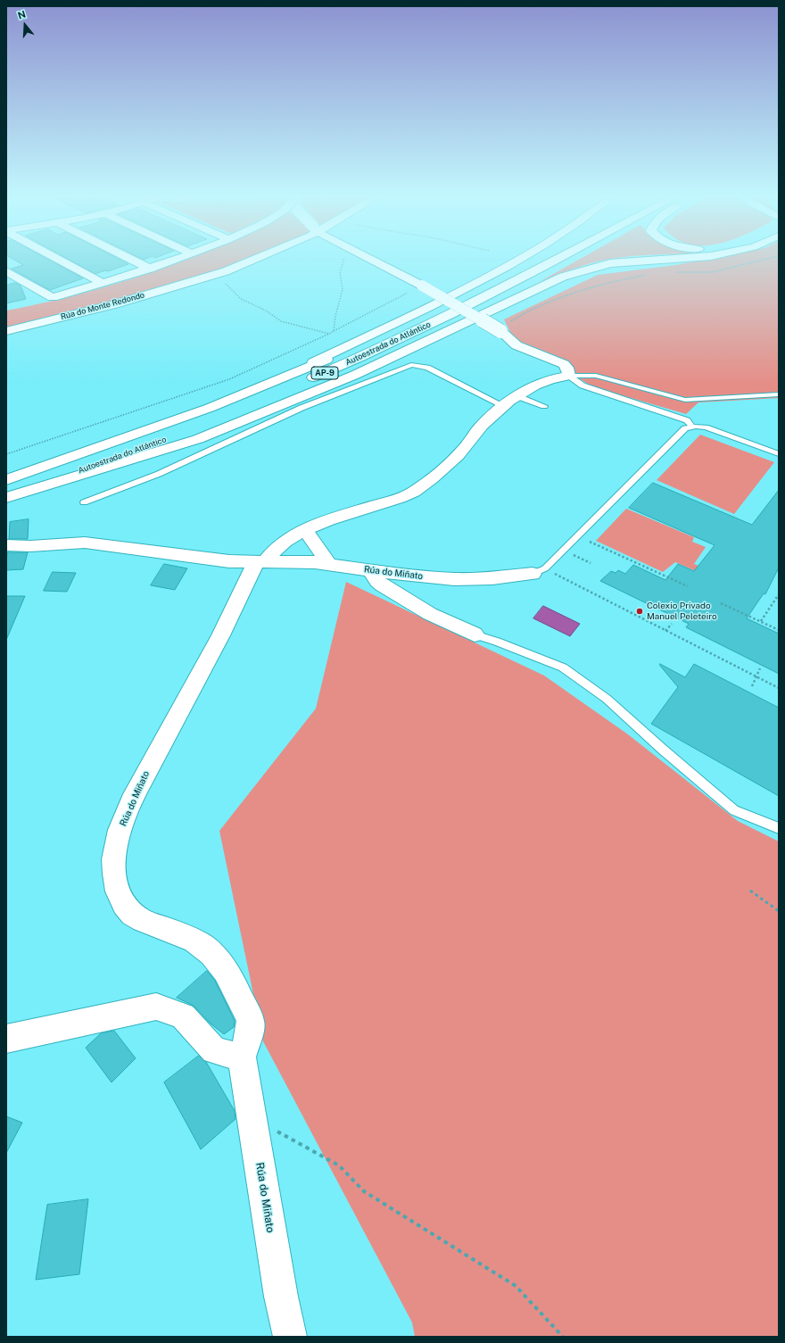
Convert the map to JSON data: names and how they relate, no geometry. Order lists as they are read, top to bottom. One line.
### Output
{"streets":{"main road":["Rúa do Monte Redondo","Autoestrada do Atlántico","AP-9","Rúa do Miñato"]},"places":["Colexio Privado Manuel Peleteiro"],"north":"top"}
